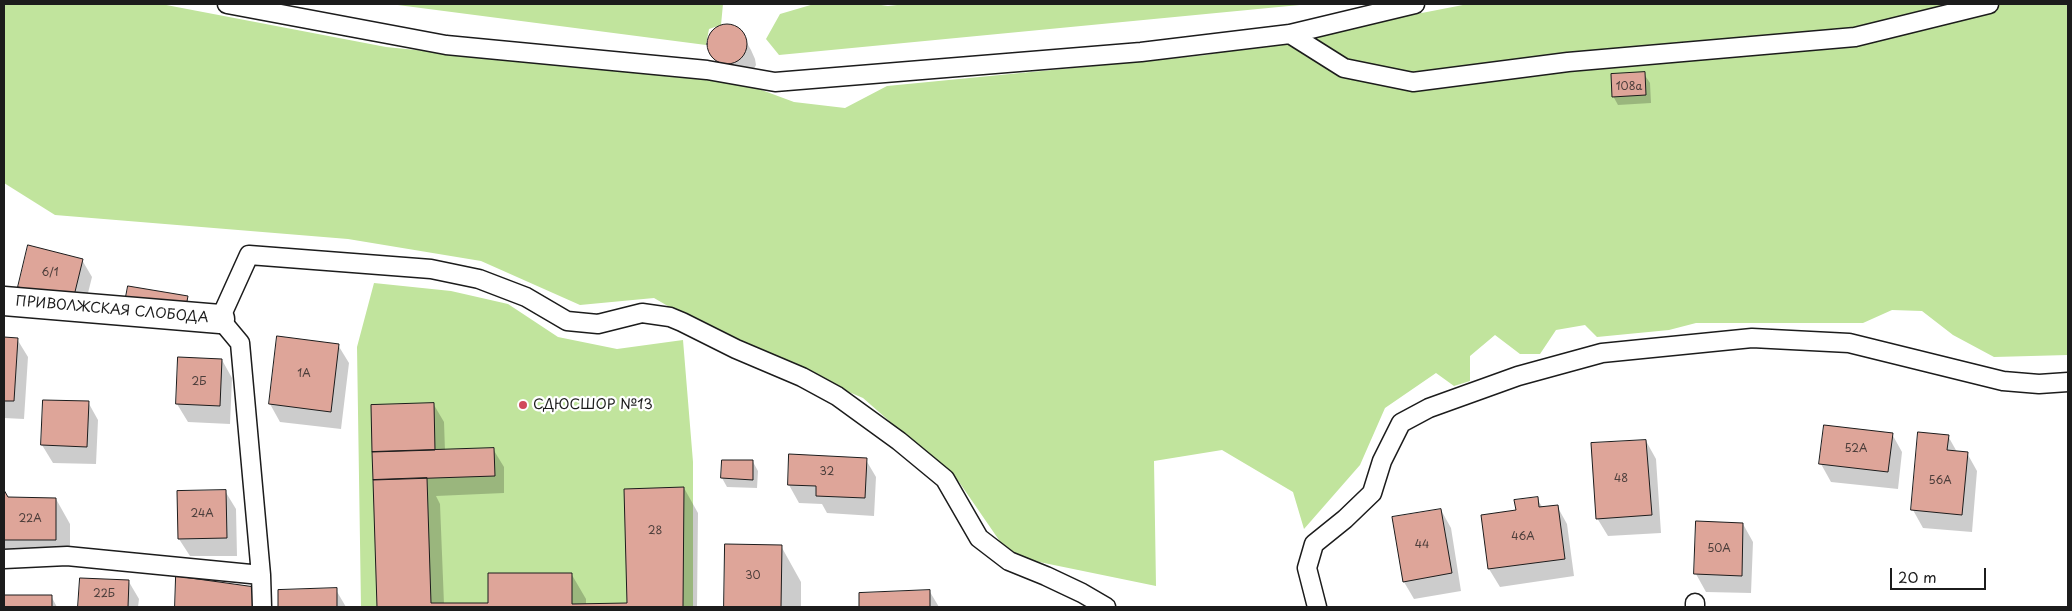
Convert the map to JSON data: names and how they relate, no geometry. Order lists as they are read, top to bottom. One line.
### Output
{"streets":{"street":["ПРИВОЛЖСКАЯ СЛОБОДА"]},"places":["СДЮСШОР №13"],"house_numbers":["108а","6/1","1А","2Б","52А","32","48","56А","24А","22А","28","46А","44","50А","30","22Б"],"scale_bar":"20 m"}
